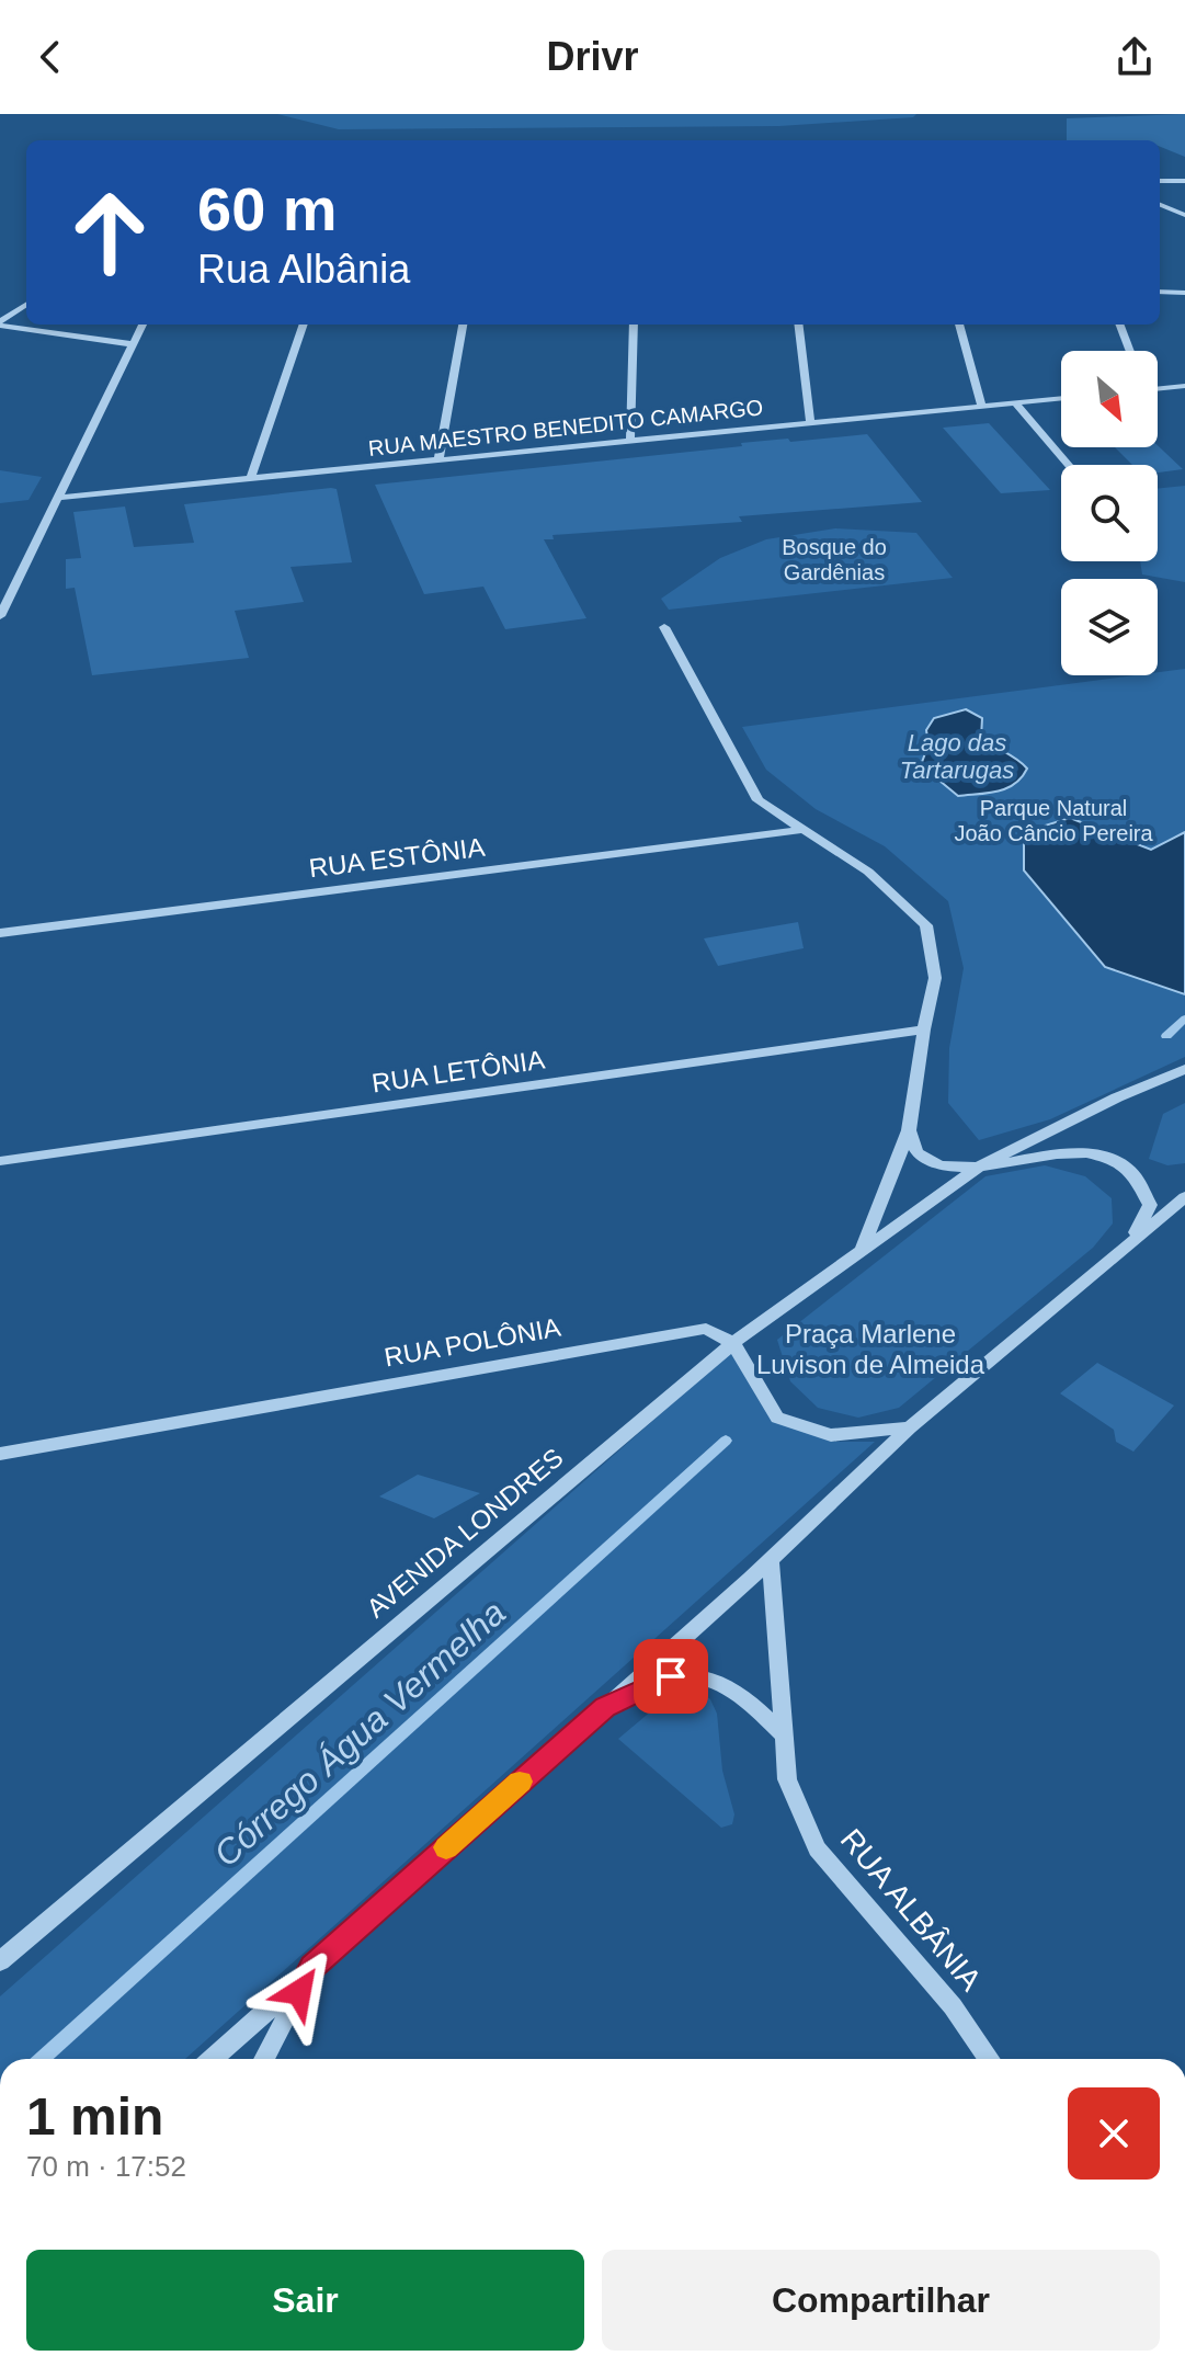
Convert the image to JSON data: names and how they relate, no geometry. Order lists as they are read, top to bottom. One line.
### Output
{"streets":{"street":["RUA MAESTRO BENEDITO CAMARGO","RUA ESTÔNIA","RUA LETÔNIA","RUA POLÔNIA","AVENIDA LONDRES","RUA ALBÂNIA"]},"crossings":[["RUA POLÔNIA","AVENIDA LONDRES"],["AVENIDA LONDRES","RUA ALBÂNIA"]],"water":["Lago das Tartarugas","Córrego Água Vermelha"],"parks":["Bosque do Gardênias","Parque Natural João Câncio Pereira","Praça Marlene Luvison de Almeida"],"north":"bottom right","page":{"header":"Drivr","turn":["60 m","Rua Albânia"],"heading":["1 min","70 m · 17:52"],"buttons":["Sair","Compartilhar"]}}
